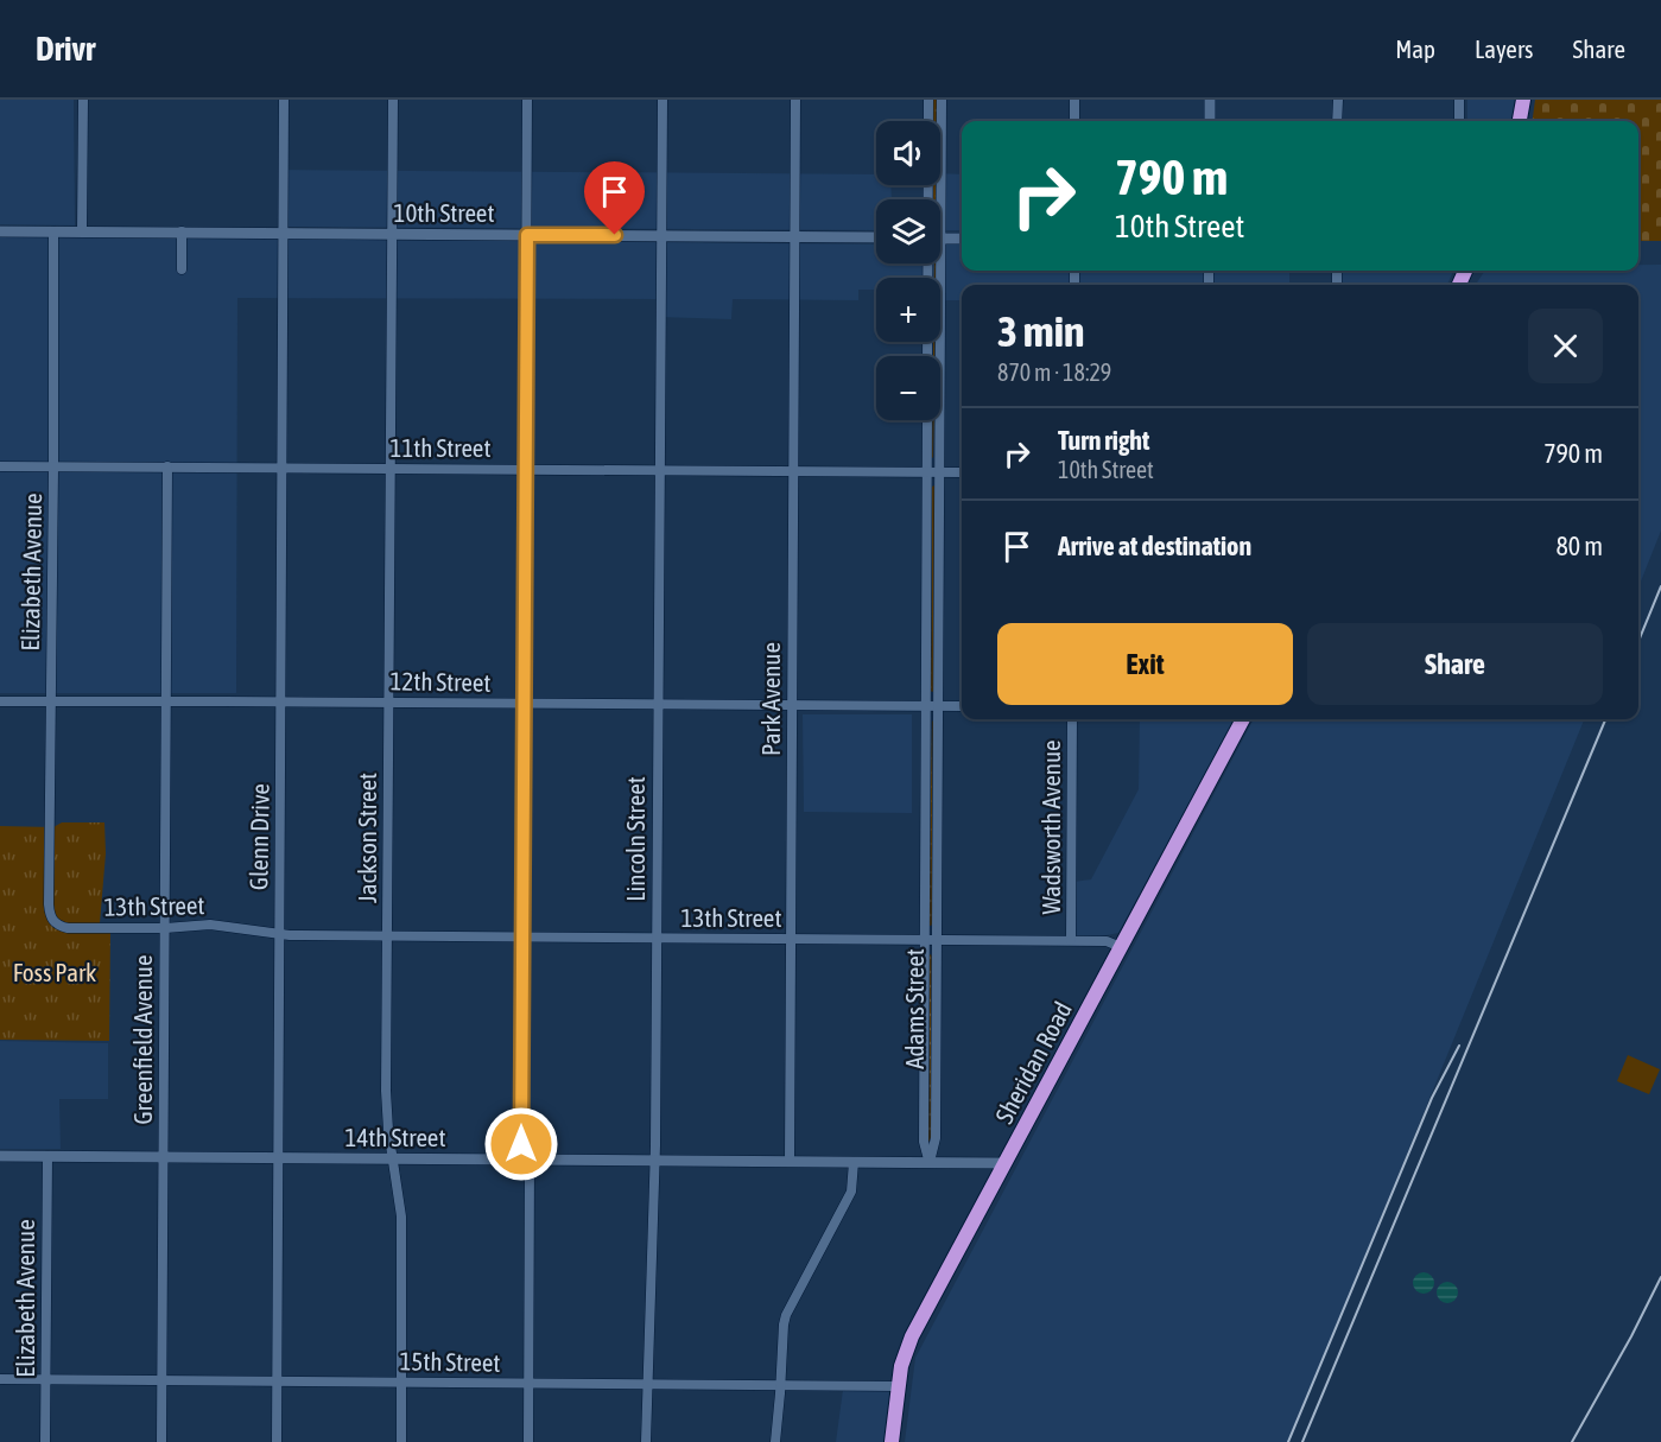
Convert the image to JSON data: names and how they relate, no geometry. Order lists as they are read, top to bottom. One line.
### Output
{"streets":{"highway":["Sheridan Road"],"street":["10th Street","11th Street","Elizabeth Avenue","12th Street","Park Avenue","Wadsworth Avenue","Glenn Drive","Jackson Street","Lincoln Street","13th Street","Adams Street","Greenfield Avenue","14th Street","15th Street"]},"crossings":[["10th Street","Elizabeth Avenue"],["10th Street","Park Avenue"],["10th Street","Glenn Drive"],["10th Street","Jackson Street"],["10th Street","Lincoln Street"],["11th Street","Elizabeth Avenue"],["11th Street","Park Avenue"],["11th Street","Glenn Drive"],["11th Street","Jackson Street"],["11th Street","Lincoln Street"],["11th Street","Adams Street"],["11th Street","Greenfield Avenue"],["Elizabeth Avenue","12th Street"],["Elizabeth Avenue","13th Street"],["Elizabeth Avenue","14th Street"],["Elizabeth Avenue","15th Street"],["12th Street","Park Avenue"],["12th Street","Glenn Drive"],["12th Street","Jackson Street"],["12th Street","Lincoln Street"],["12th Street","Adams Street"],["12th Street","Greenfield Avenue"],["Park Avenue","13th Street"],["Park Avenue","14th Street"],["Wadsworth Avenue","13th Street"],["Glenn Drive","13th Street"],["Glenn Drive","14th Street"],["Glenn Drive","15th Street"],["Jackson Street","13th Street"],["Jackson Street","14th Street"],["Jackson Street","15th Street"],["Lincoln Street","13th Street"],["Lincoln Street","14th Street"],["Lincoln Street","15th Street"],["13th Street","Adams Street"],["13th Street","Greenfield Avenue"],["13th Street","Sheridan Road"],["Adams Street","14th Street"],["Greenfield Avenue","14th Street"],["Greenfield Avenue","15th Street"],["Sheridan Road","14th Street"],["Sheridan Road","15th Street"]],"parks":["Foss Park"],"page":{"header":"Drivr","nav":["Map","Layers","Share"],"map_buttons":["+","−"],"turn":["790 m","10th Street"],"heading":["3 min","870 m · 18:29"],"list":[{"name":"Turn right","note":"10th Street","value":"790 m"},{"name":"Arrive at destination","value":"80 m"}],"buttons":["Exit","Share"]}}
